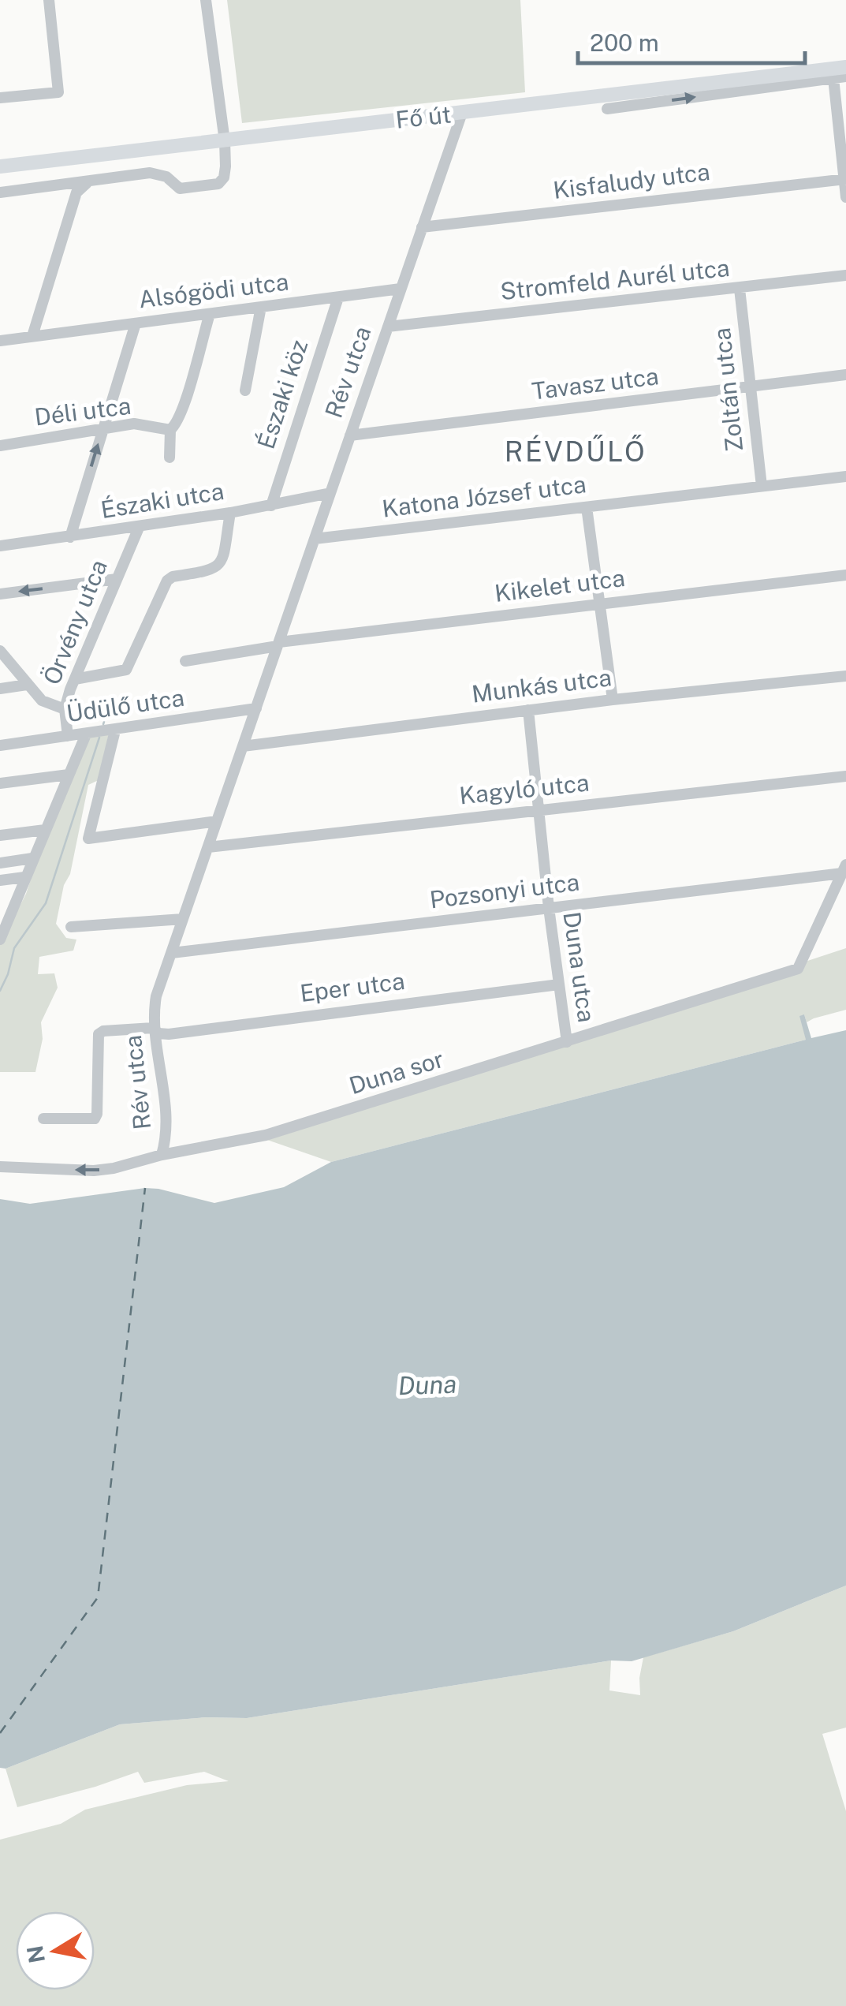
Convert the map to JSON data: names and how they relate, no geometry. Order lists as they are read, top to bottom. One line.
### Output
{"streets":{"main road":["Fő út"],"street":["Kisfaludy utca","Stromfeld Aurél utca","Alsógödi utca","Rév utca","Tavasz utca","Zoltán utca","Északi köz","Déli utca","Katona József utca","Északi utca","Kikelet utca","Örvény utca","Munkás utca","Üdülő utca","Kagyló utca","Pozsonyi utca","Duna utca","Eper utca","Duna sor"]},"crossings":[["Fő út","Rév utca"],["Kisfaludy utca","Rév utca"],["Stromfeld Aurél utca","Rév utca"],["Stromfeld Aurél utca","Zoltán utca"],["Alsógödi utca","Rév utca"],["Alsógödi utca","Északi köz"],["Rév utca","Tavasz utca"],["Rév utca","Katona József utca"],["Rév utca","Északi utca"],["Rév utca","Kikelet utca"],["Rév utca","Munkás utca"],["Rév utca","Üdülő utca"],["Rév utca","Kagyló utca"],["Rév utca","Pozsonyi utca"],["Rév utca","Eper utca"],["Rév utca","Duna sor"],["Tavasz utca","Zoltán utca"],["Zoltán utca","Katona József utca"],["Északi köz","Északi utca"],["Északi utca","Örvény utca"],["Örvény utca","Üdülő utca"],["Munkás utca","Duna utca"],["Kagyló utca","Duna utca"],["Pozsonyi utca","Duna utca"],["Pozsonyi utca","Duna sor"],["Duna utca","Eper utca"],["Duna utca","Duna sor"]],"districts":["RÉVDŰLŐ"],"water":["Duna"],"scale_bar":"200 m","north":"left"}
